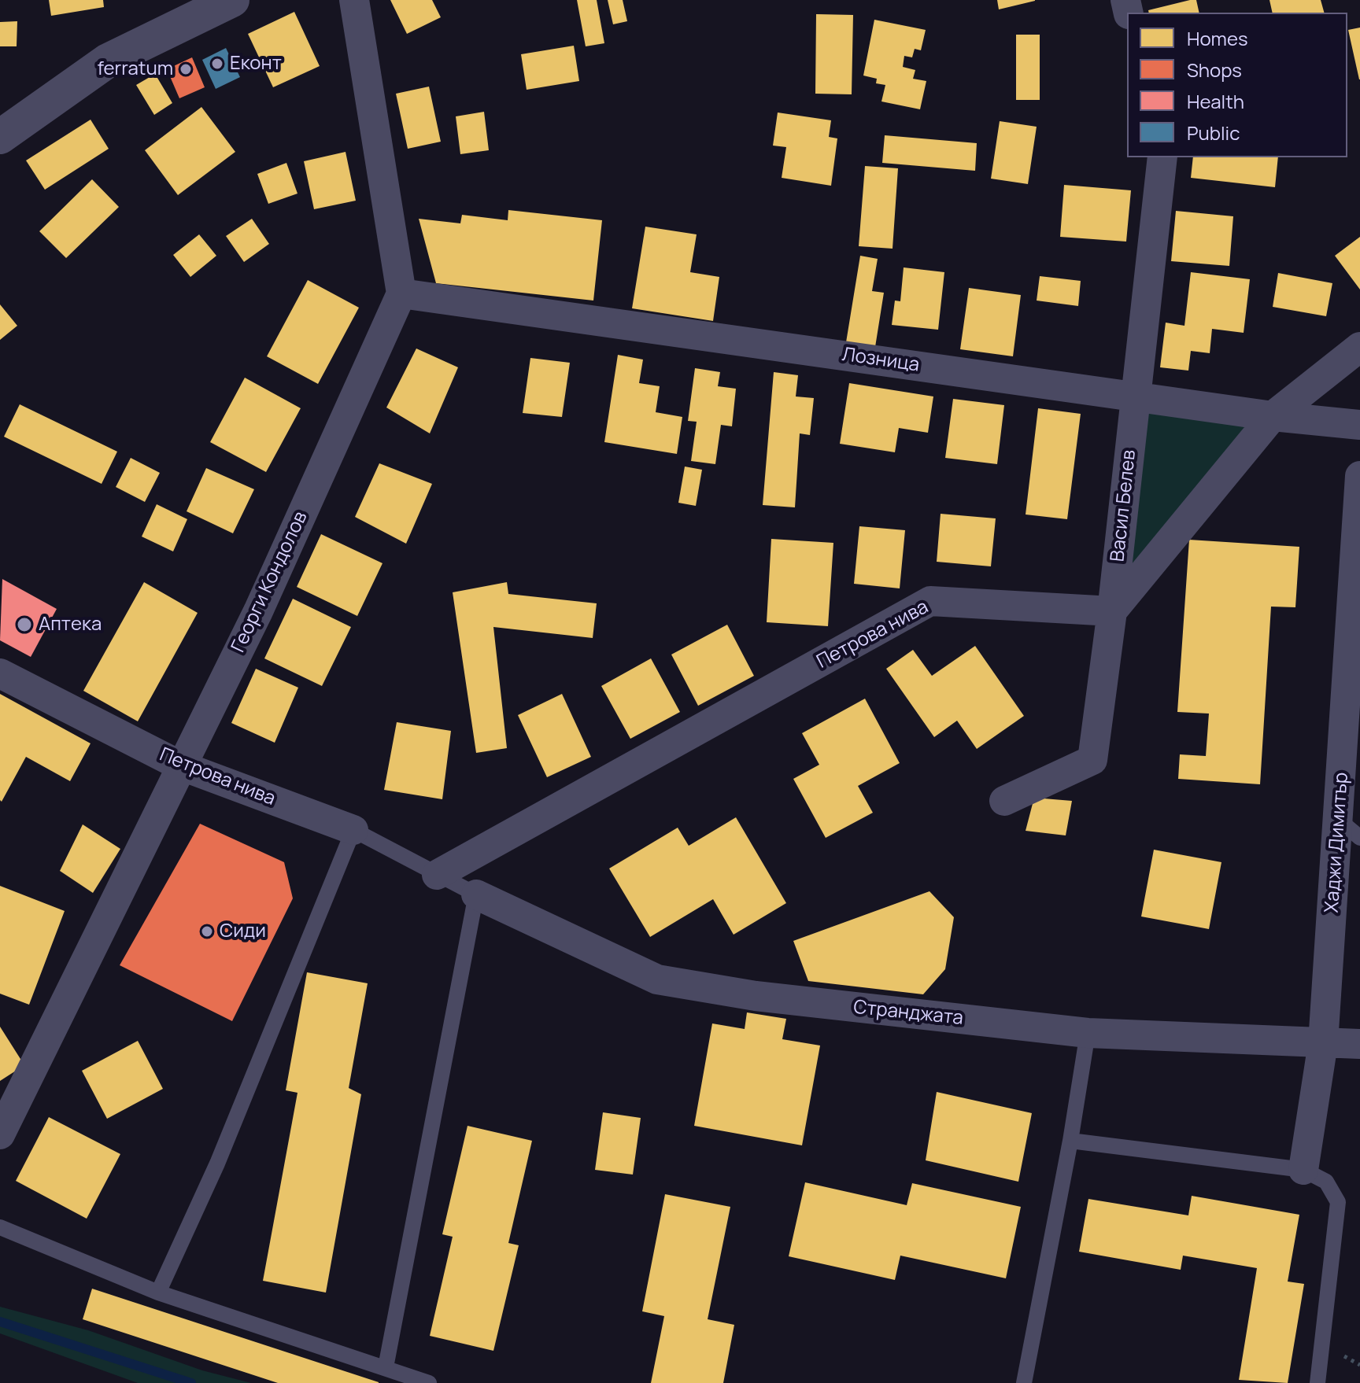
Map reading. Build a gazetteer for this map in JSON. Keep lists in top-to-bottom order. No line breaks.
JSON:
{"streets":{"street":["Лозница","Васил Белев","Георги Кондолов","Петрова нива","Хаджи Димитър","Странджата"]},"crossings":[["Лозница","Васил Белев"],["Лозница","Георги Кондолов"],["Васил Белев","Петрова нива"],["Георги Кондолов","Петрова нива"],["Петрова нива","Странджата"],["Хаджи Димитър","Странджата"]],"places":["Еконт","ferratum","Аптека","Сиди"],"legend":["Homes","Shops","Health","Public"]}
